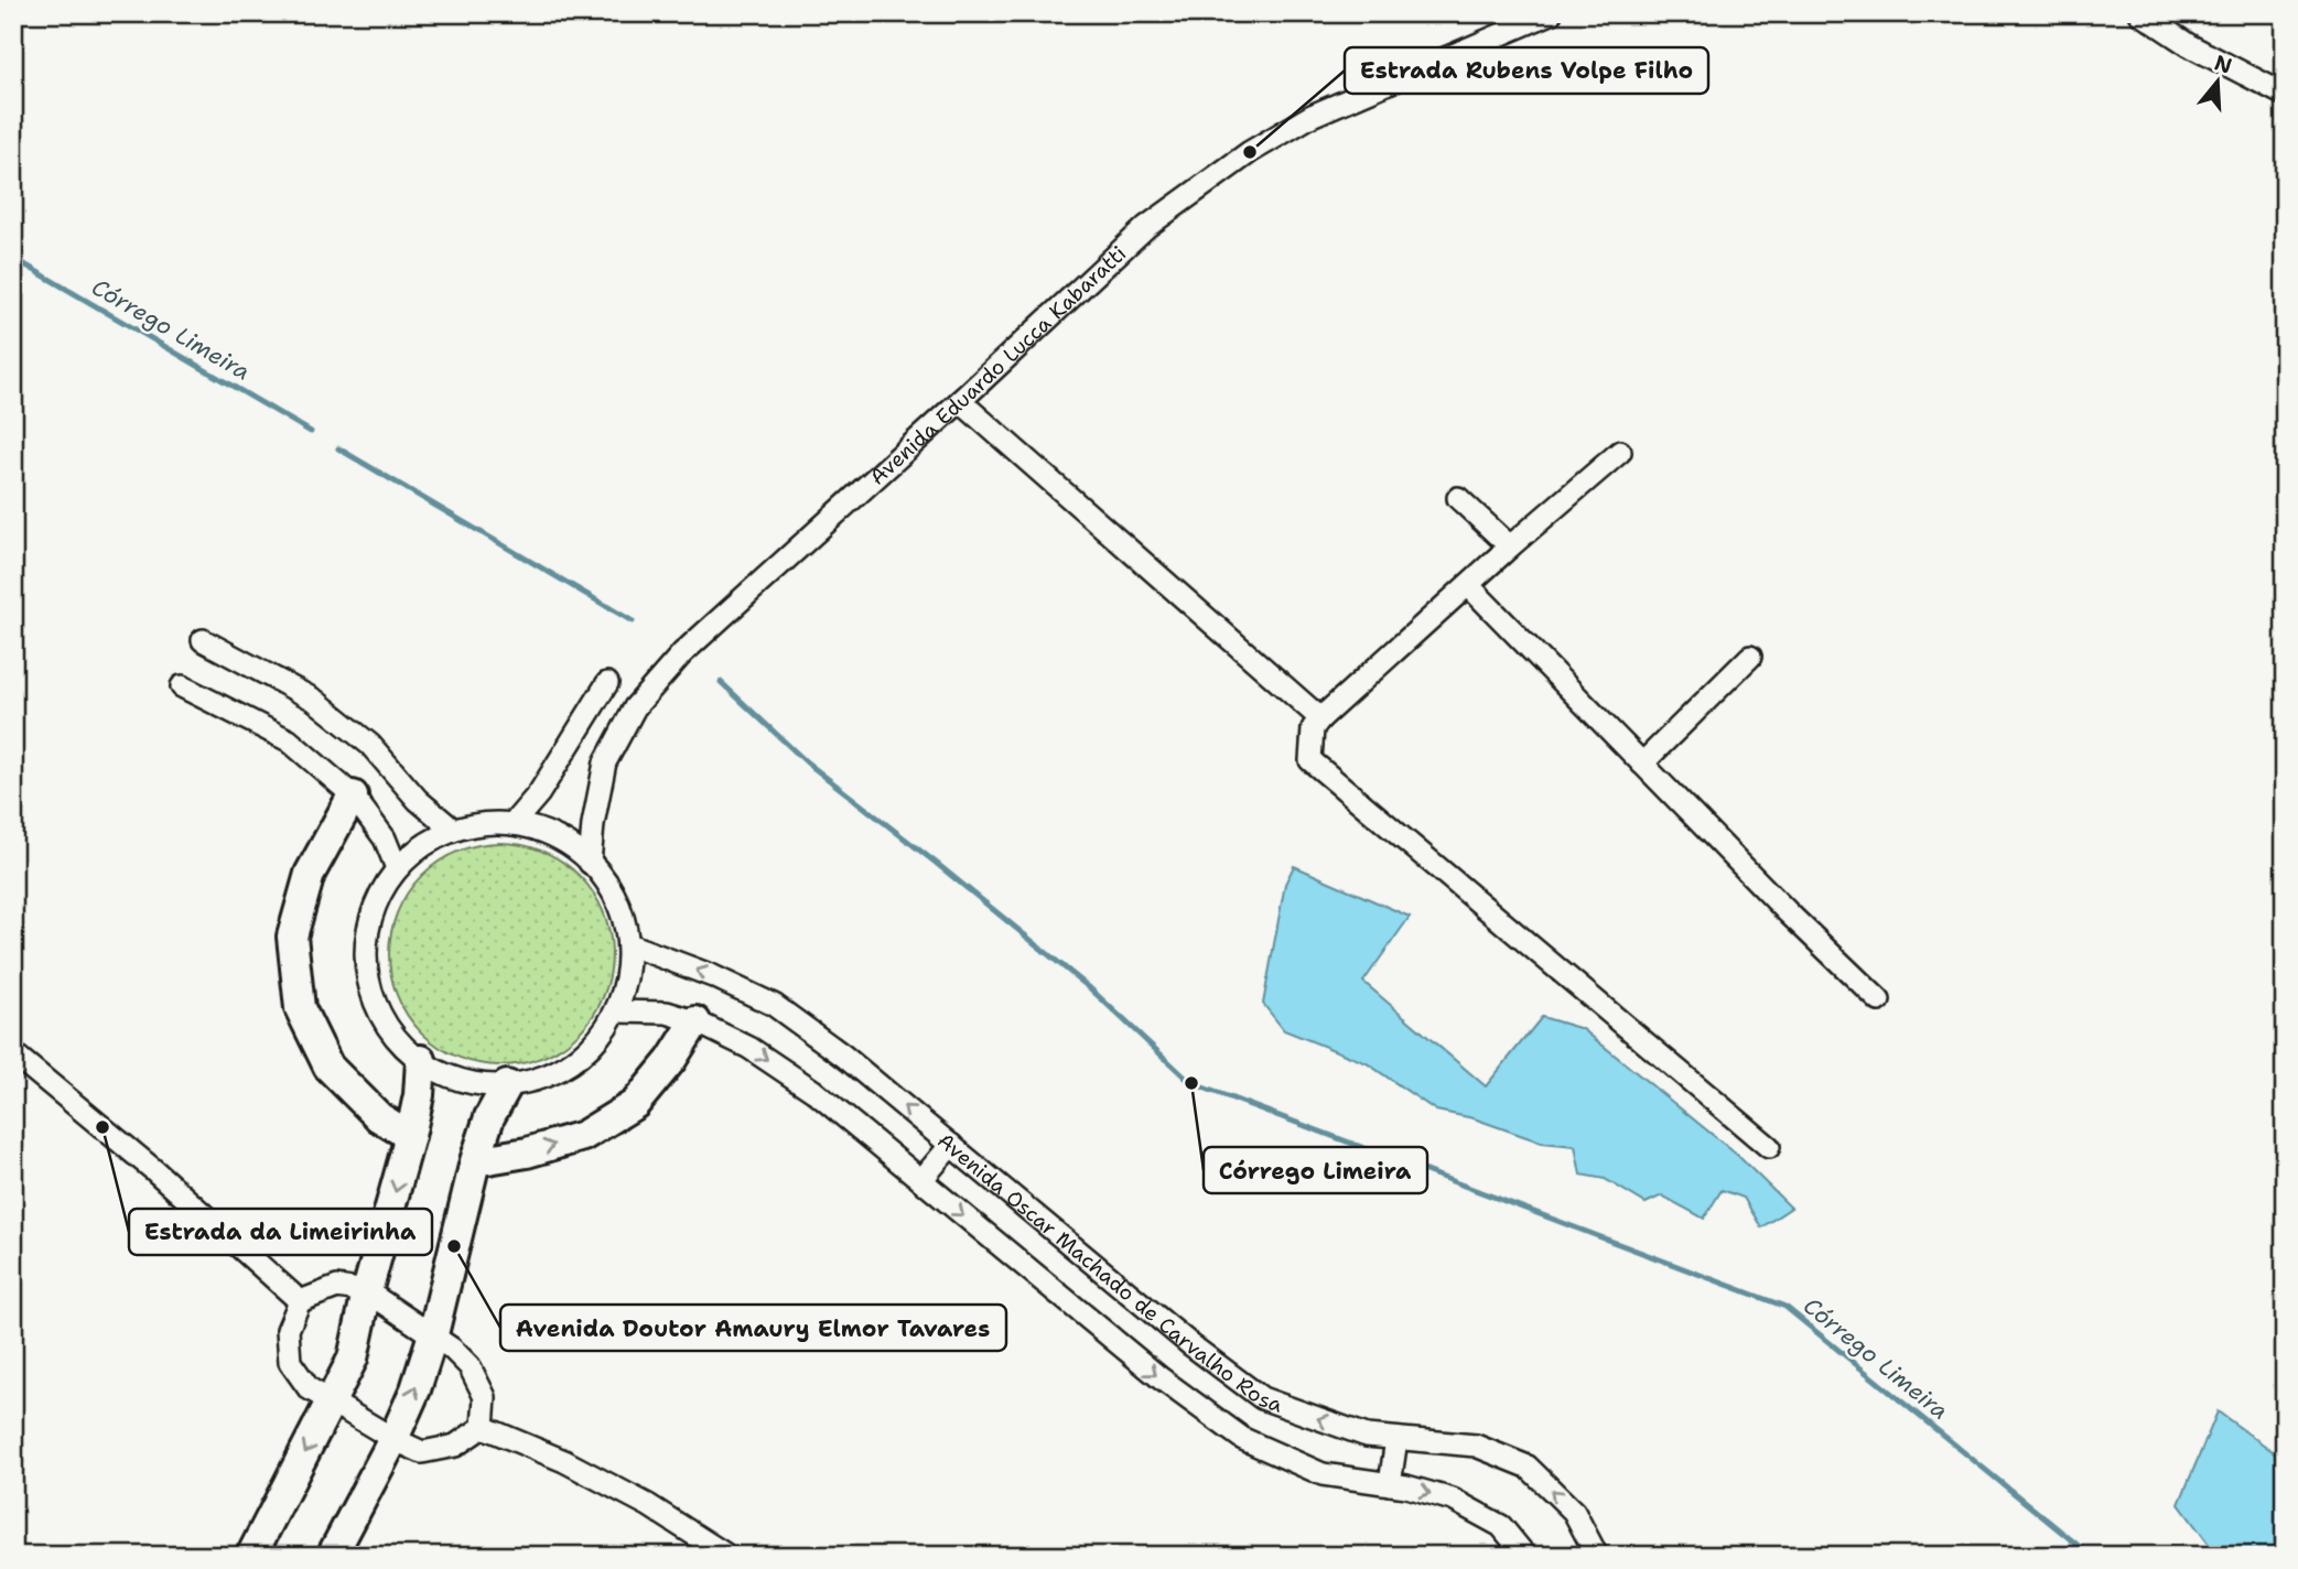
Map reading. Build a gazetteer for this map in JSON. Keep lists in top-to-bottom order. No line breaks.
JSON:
{"streets":{"street":["Avenida Eduardo Lucca Kabaratti","Avenida Oscar Machado de Carvalho Rosa"]},"crossings":[["Avenida Eduardo Lucca Kabaratti","Avenida Oscar Machado de Carvalho Rosa"]],"water":["Córrego Limeira"],"places":["Estrada Rubens Volpe Filho","Córrego Limeira","Estrada da Limeirinha","Avenida Doutor Amaury Elmor Tavares"],"north":"top"}
